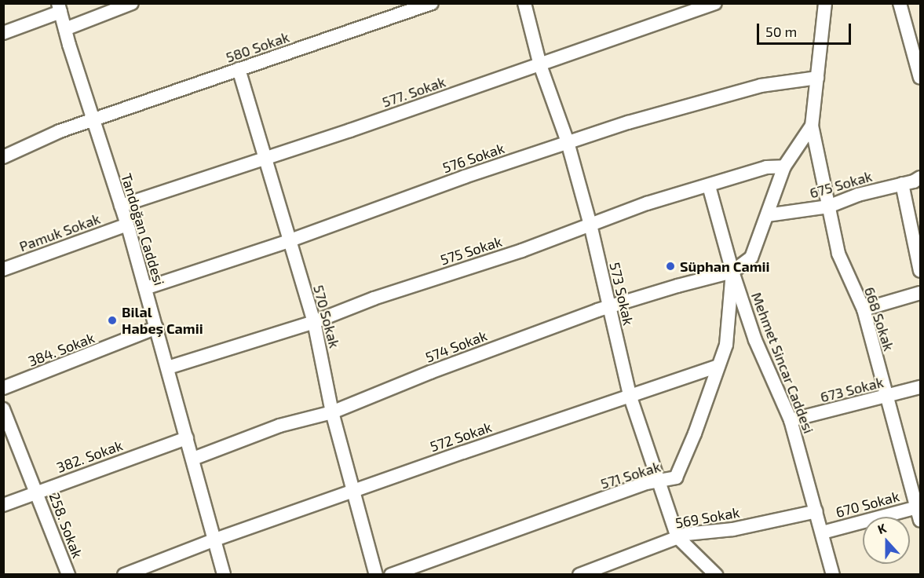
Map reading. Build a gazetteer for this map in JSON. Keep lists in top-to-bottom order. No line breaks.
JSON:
{"streets":{"street":["580 Sokak","577. Sokak","576 Sokak","675 Sokak","Tandoğan Caddesi","Pamuk Sokak","575 Sokak","573 Sokak","570 Sokak","668 Sokak","574 Sokak","384. Sokak","Mehmet Sincar Caddesi","673 Sokak","572 Sokak","382. Sokak","571 Sokak","670 Sokak","569 Sokak","258. Sokak"]},"crossings":[["580 Sokak","Tandoğan Caddesi"],["580 Sokak","570 Sokak"],["577. Sokak","Tandoğan Caddesi"],["577. Sokak","573 Sokak"],["577. Sokak","570 Sokak"],["576 Sokak","Tandoğan Caddesi"],["576 Sokak","573 Sokak"],["576 Sokak","570 Sokak"],["675 Sokak","668 Sokak"],["Tandoğan Caddesi","Pamuk Sokak"],["Tandoğan Caddesi","575 Sokak"],["Tandoğan Caddesi","574 Sokak"],["Tandoğan Caddesi","384. Sokak"],["Tandoğan Caddesi","572 Sokak"],["Tandoğan Caddesi","382. Sokak"],["575 Sokak","573 Sokak"],["575 Sokak","570 Sokak"],["575 Sokak","Mehmet Sincar Caddesi"],["573 Sokak","574 Sokak"],["573 Sokak","572 Sokak"],["573 Sokak","571 Sokak"],["573 Sokak","569 Sokak"],["570 Sokak","574 Sokak"],["570 Sokak","572 Sokak"],["668 Sokak","673 Sokak"],["668 Sokak","670 Sokak"],["574 Sokak","Mehmet Sincar Caddesi"],["574 Sokak","571 Sokak"],["Mehmet Sincar Caddesi","673 Sokak"],["Mehmet Sincar Caddesi","571 Sokak"],["Mehmet Sincar Caddesi","670 Sokak"],["Mehmet Sincar Caddesi","569 Sokak"],["572 Sokak","571 Sokak"],["382. Sokak","258. Sokak"]],"places":["Süphan Camii","Bilal Habeş Camii"],"scale_bar":"50 m","north":"top"}
